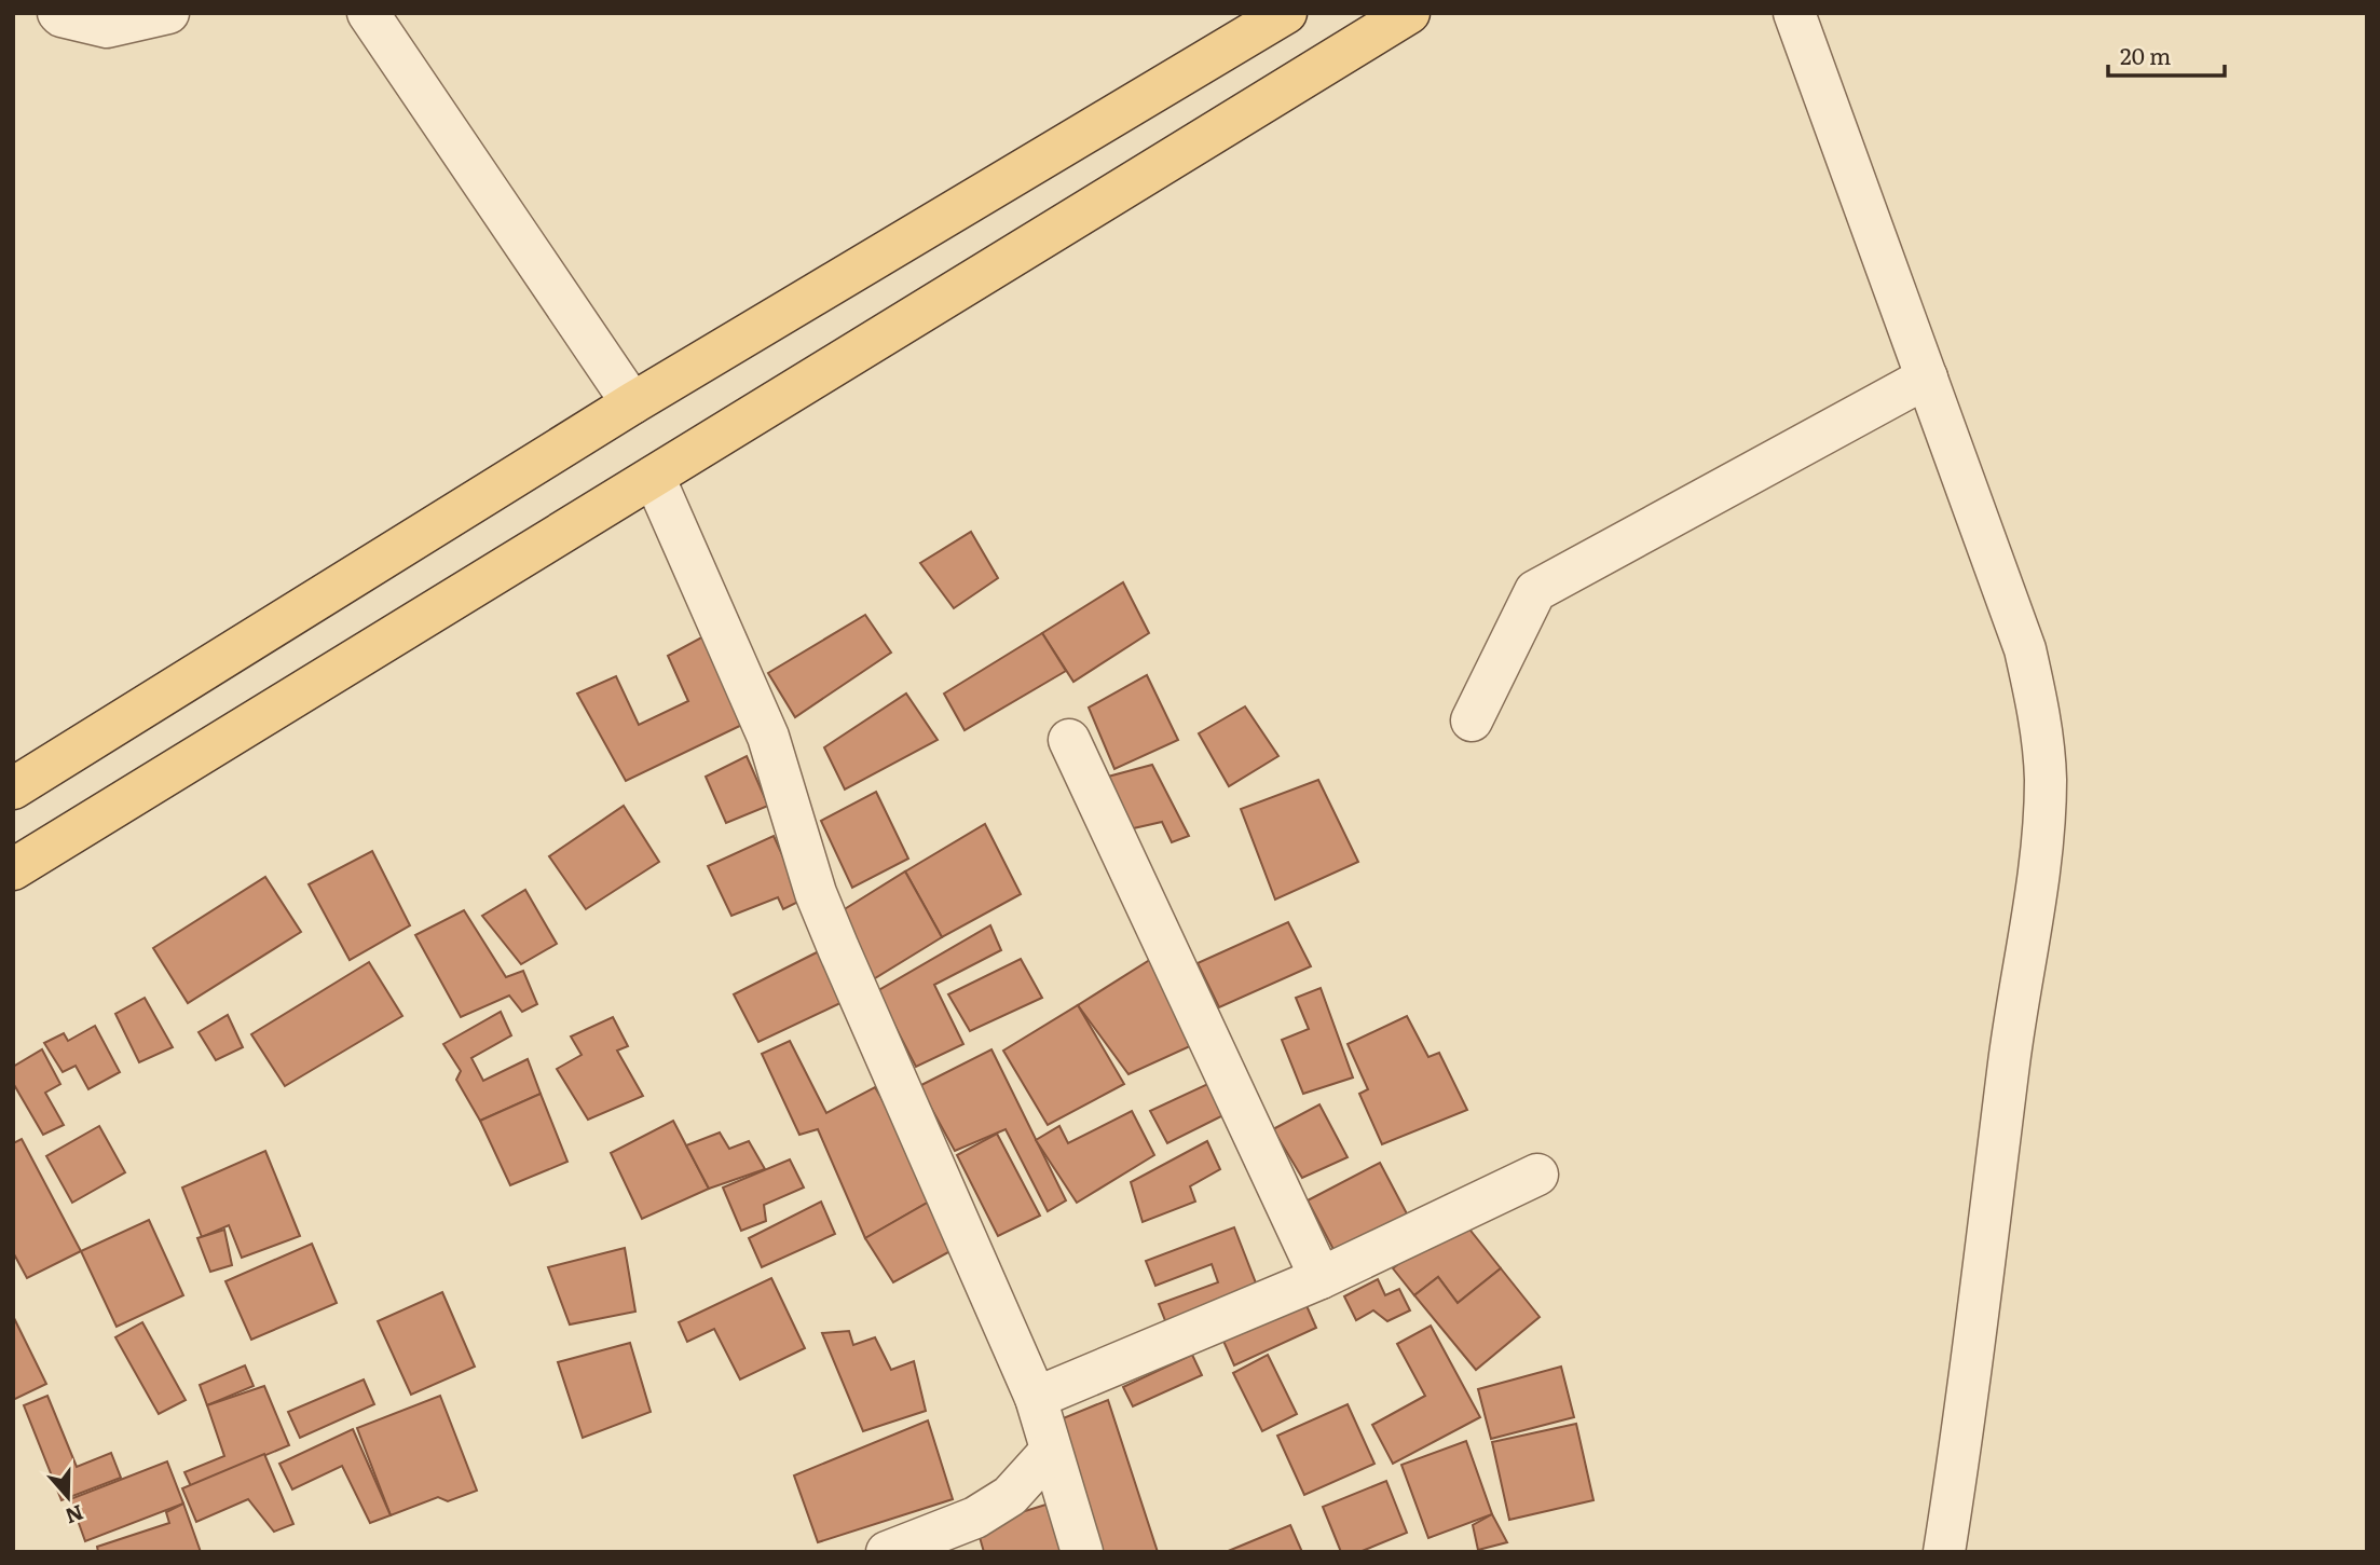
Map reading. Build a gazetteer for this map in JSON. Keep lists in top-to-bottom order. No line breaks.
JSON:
{"scale_bar":"20 m","north":"bottom"}
